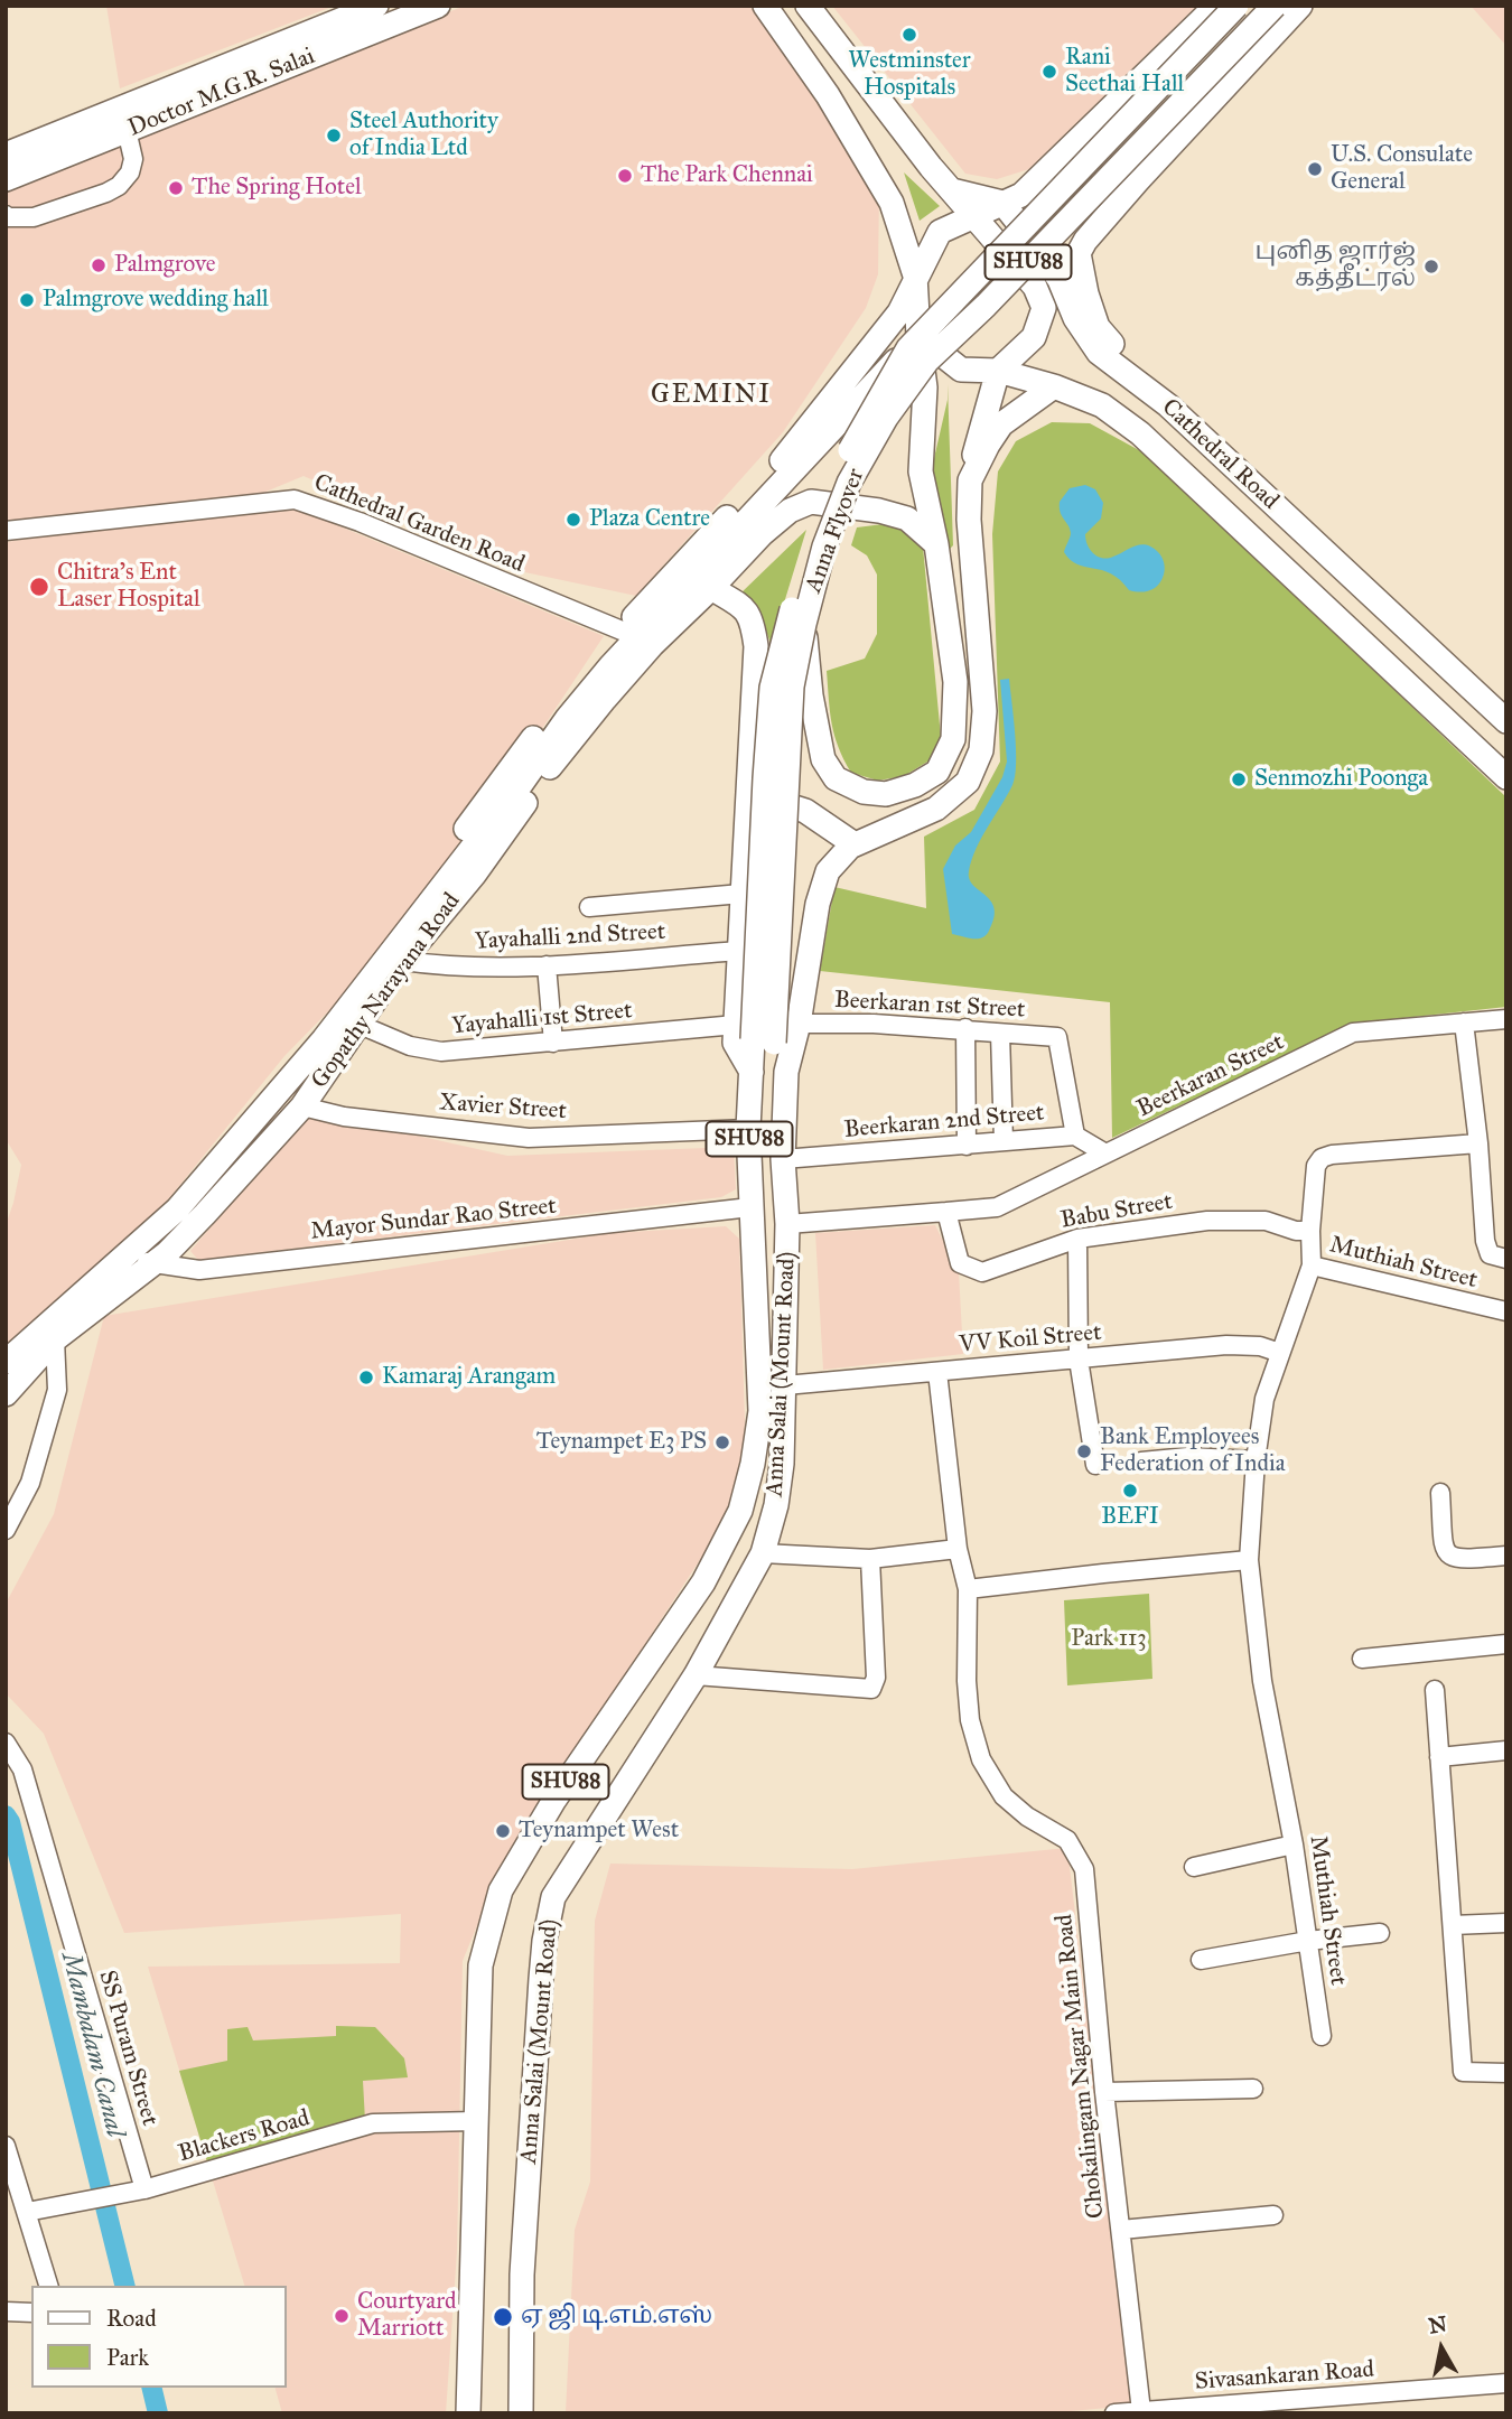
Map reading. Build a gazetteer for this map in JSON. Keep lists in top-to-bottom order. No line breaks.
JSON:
{"streets":{"main road":["Doctor M.G.R. Salai","SHU88","Cathedral Road","Anna Flyover","Gopathy Narayana Road","Anna Salai (Mount Road)"],"street":["Cathedral Garden Road","Yayahalli 2nd Street","Beerkaran 1st Street","Yayahalli 1st Street","Beerkaran Street","Xavier Street","Beerkaran 2nd Street","Babu Street","Mayor Sundar Rao Street","Muthiah Street","VV Koil Street","SS Puram Street","Chokalingam Nagar Main Road","Blackers Road","Sivasankaran Road"]},"crossings":[["SHU88","Anna Flyover"],["SHU88","Xavier Street"],["SHU88","Mayor Sundar Rao Street"],["SHU88","Anna Salai (Mount Road)"],["Cathedral Road","Anna Flyover"],["Anna Flyover","Gopathy Narayana Road"],["Anna Flyover","Yayahalli 1st Street"],["Anna Flyover","Xavier Street"],["Anna Flyover","Mayor Sundar Rao Street"],["Anna Flyover","Anna Salai (Mount Road)"],["Yayahalli 2nd Street","Gopathy Narayana Road"],["Gopathy Narayana Road","Yayahalli 1st Street"],["Gopathy Narayana Road","Xavier Street"],["Gopathy Narayana Road","Mayor Sundar Rao Street"],["Beerkaran 1st Street","Beerkaran 2nd Street"],["Beerkaran Street","Beerkaran 2nd Street"],["Beerkaran Street","Babu Street"],["Beerkaran 2nd Street","Anna Salai (Mount Road)"],["Mayor Sundar Rao Street","Anna Salai (Mount Road)"],["Muthiah Street","VV Koil Street"],["VV Koil Street","Anna Salai (Mount Road)"],["VV Koil Street","Chokalingam Nagar Main Road"],["Anna Salai (Mount Road)","Blackers Road"],["SS Puram Street","Blackers Road"],["Chokalingam Nagar Main Road","Sivasankaran Road"]],"districts":["GEMINI"],"water":["Mambalam Canal"],"parks":["Park 113"],"places":["Westminster Hospitals","Rani Seethai Hall","Steel Authority of India Ltd","U.S. Consulate General","The Park Chennai","The Spring Hotel","Palmgrove","புனித ஜார்ஜ் கத்தீட்ரல்","Palmgrove wedding hall","Plaza Centre","Chitra's Ent Laser Hospital","Senmozhi Poonga","Kamaraj Arangam","Teynampet E3 PS","Bank Employees Federation of India","BEFI","Teynampet West","Courtyard Marriott","ஏ ஜி டி.எம்.எஸ்"],"legend":["Road","Park"],"north":"top"}
